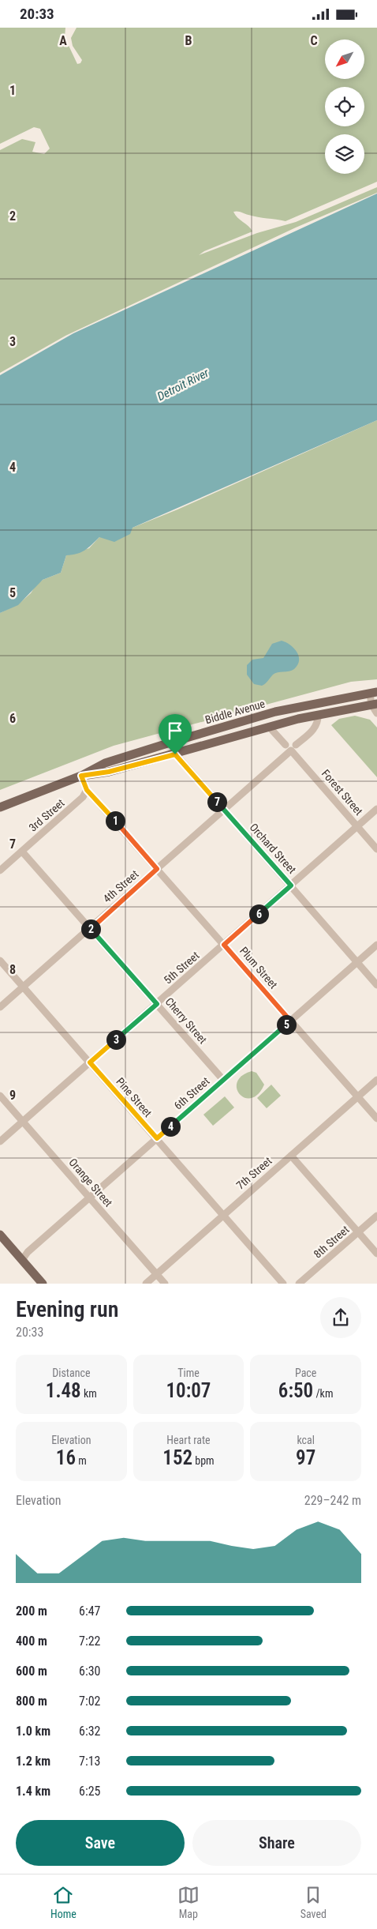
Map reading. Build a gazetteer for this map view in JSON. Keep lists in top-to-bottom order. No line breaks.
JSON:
{"streets":{"main road":["Biddle Avenue"],"street":["Forest Street","3rd Street","Orchard Street","4th Street","5th Street","Plum Street","Cherry Street","6th Street","Pine Street","7th Street","Orange Street","8th Street"]},"crossings":[["Biddle Avenue","Orchard Street"],["Biddle Avenue","4th Street"],["Biddle Avenue","Plum Street"],["Forest Street","4th Street"],["Forest Street","5th Street"],["3rd Street","Plum Street"],["3rd Street","Cherry Street"],["Orchard Street","4th Street"],["Orchard Street","5th Street"],["Orchard Street","6th Street"],["4th Street","Plum Street"],["4th Street","Cherry Street"],["4th Street","Pine Street"],["5th Street","Plum Street"],["5th Street","Cherry Street"],["5th Street","Pine Street"],["5th Street","Orange Street"],["Plum Street","6th Street"],["Plum Street","7th Street"],["Cherry Street","6th Street"],["6th Street","Pine Street"],["6th Street","Orange Street"],["Pine Street","7th Street"],["7th Street","Orange Street"]],"water":["Detroit River"],"north":"bottom left","page":{"status":"20:33","pins":["7","1","6","2","5","3","4"],"heading":["Evening run","20:33"],"stats":[["Distance","1.48 km"],["Time","10:07"],["Pace","6:50 /km"],["Elevation","16 m"],["Heart rate","152 bpm"],["kcal","97"]],"chart":["Elevation","229–242 m"],"list":[{"name":"200 m","note":"6:47"},{"name":"400 m","note":"7:22"},{"name":"600 m","note":"6:30"},{"name":"800 m","note":"7:02"},{"name":"1.0 km","note":"6:32"},{"name":"1.2 km","note":"7:13"},{"name":"1.4 km","note":"6:25"}],"buttons":["Save","Share"],"tabs":["Home","Map","Saved"]},"grid":{"columns":["A","B","C"],"rows":["1","2","3","4","5","6","7","8","9"]}}
